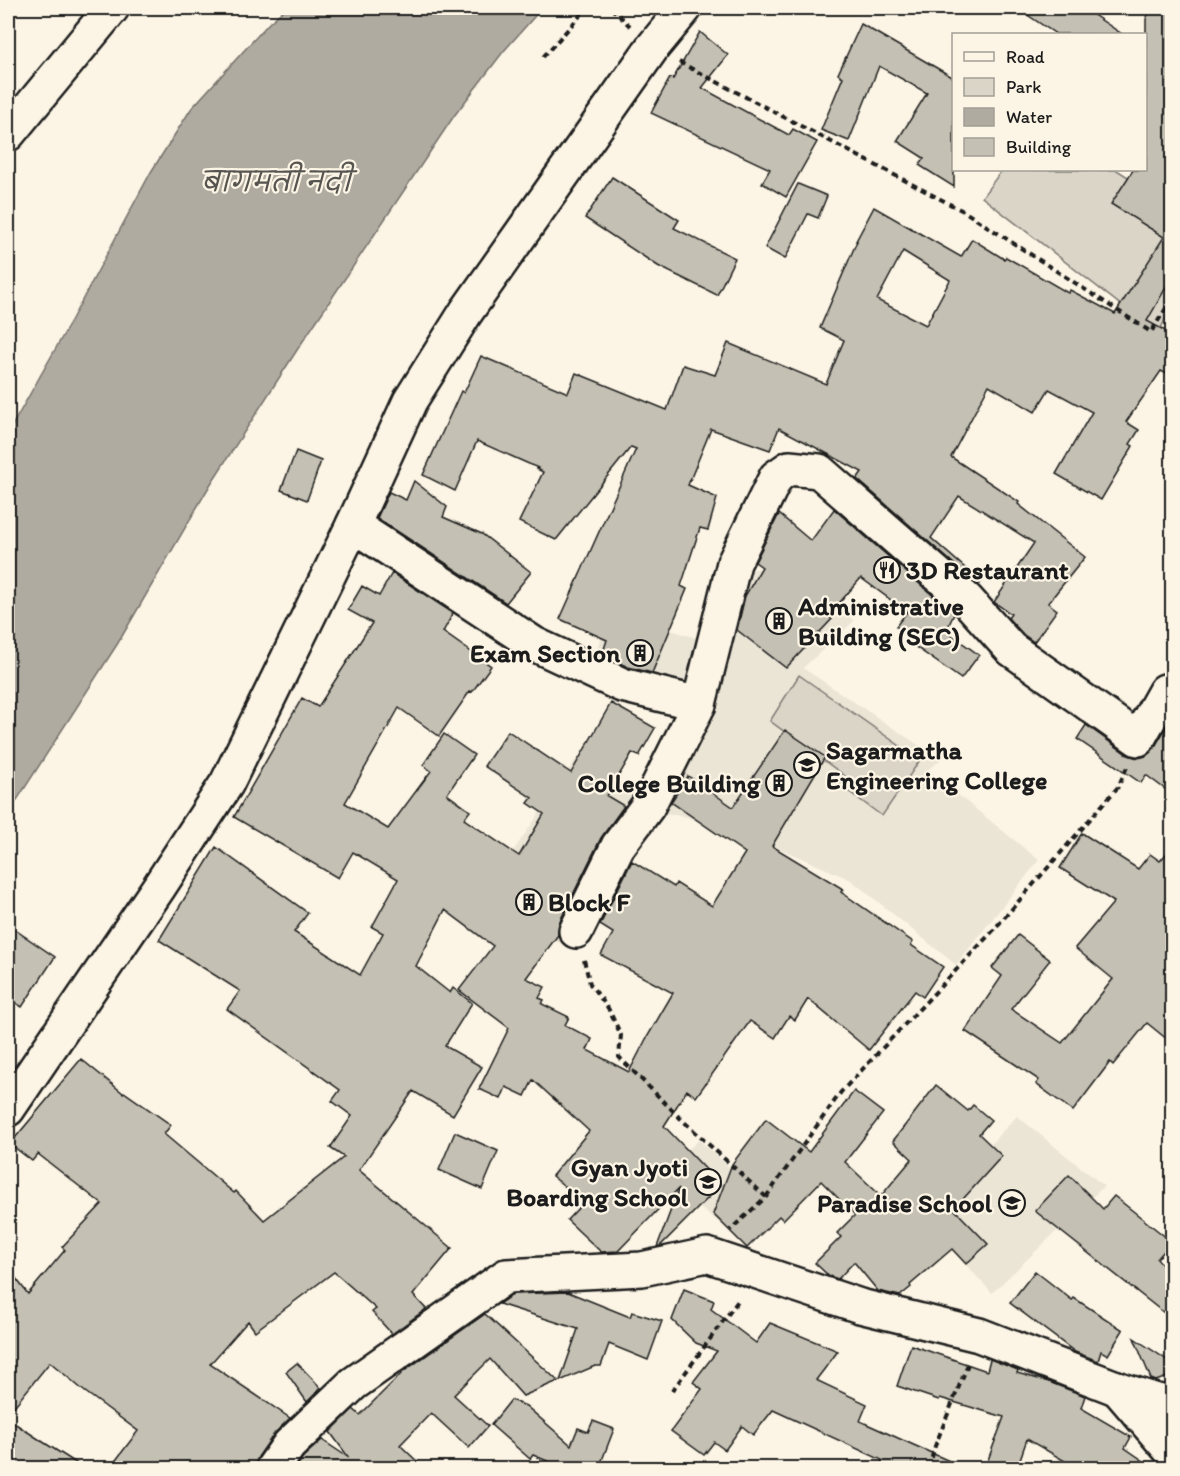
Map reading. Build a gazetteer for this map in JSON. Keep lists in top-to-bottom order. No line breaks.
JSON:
{"water":["बागमती नदी"],"places":{"restaurant":["3D Restaurant"],"building":["Administrative Building (SEC)","Exam Section","College Building","Block F"],"school or university":["Sagarmatha Engineering College","Gyan Jyoti Boarding School","Paradise School"]},"legend":["Road","Park","Water","Building"]}
